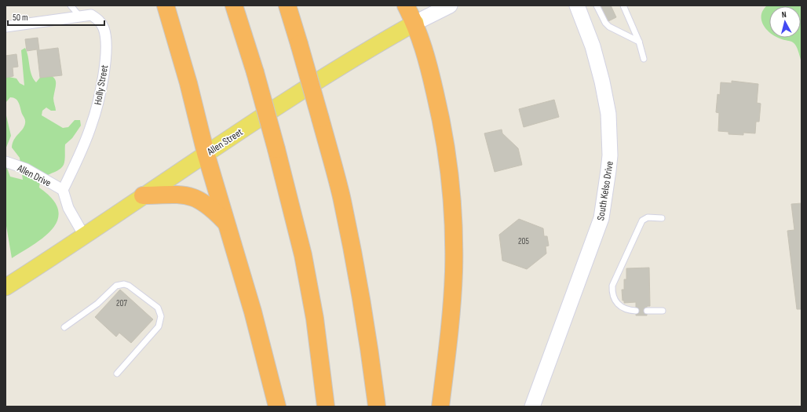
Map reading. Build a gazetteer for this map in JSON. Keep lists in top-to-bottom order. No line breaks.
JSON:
{"streets":{"main road":["Allen Street","South Kelso Drive"],"street":["Holly Street","Allen Drive"]},"crossings":[["Holly Street","Allen Drive"]],"house_numbers":["205","207"],"scale_bar":"50 m","north":"top"}
